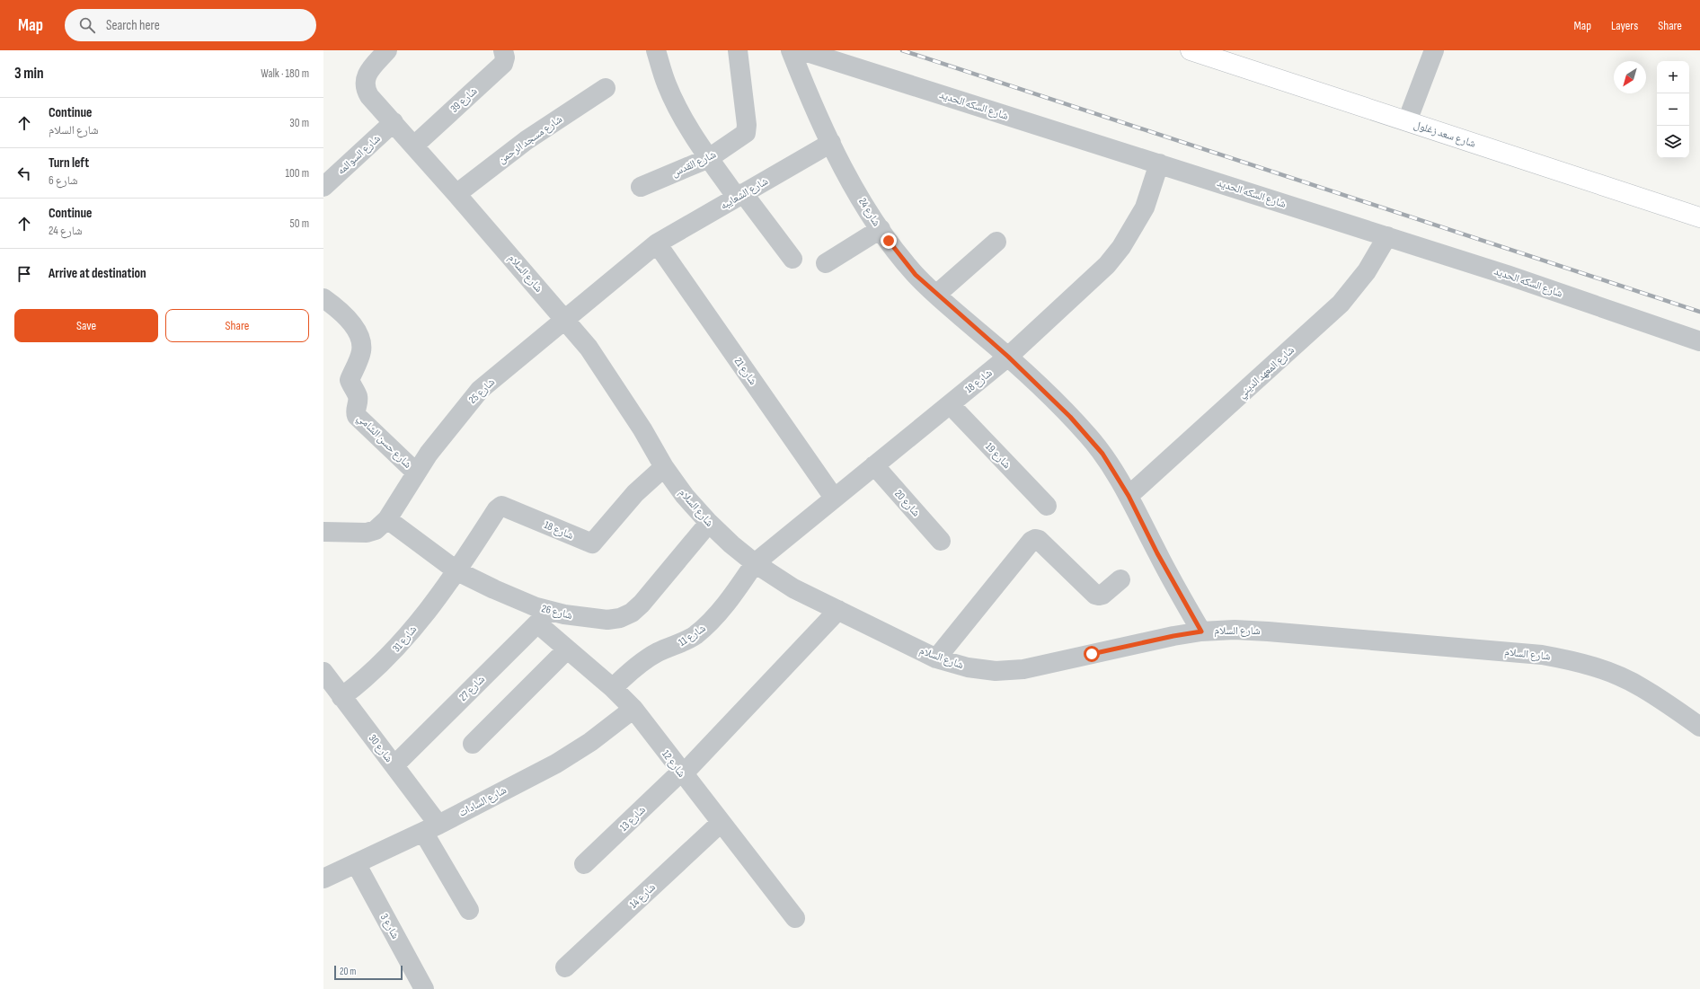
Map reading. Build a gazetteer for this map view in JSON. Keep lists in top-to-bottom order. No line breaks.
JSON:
{"streets":{"street":["شارع 39","شارع السكه الحديد","شارع سعد زغلول","شارع مسجد الرحمن","شارع السوالمه","شارع القدس","شارع الشعايبه","شارع 24","شارع السلام","شارع 21","شارع المعهد الديني","شارع 18","شارع 25","شارع حسن الشامي","شارع 19","شارع 20","شارع 26","شارع 11","شارع 31","شارع 27","شارع 30","شارع 12","شارع السادات","شارع 13","شارع 14","شارع 3"]},"crossings":[["شارع 39","شارع السلام"],["شارع السكه الحديد","شارع المعهد الديني"],["شارع السكه الحديد","شارع 18"],["شارع مسجد الرحمن","شارع السلام"],["شارع السوالمه","شارع السلام"],["شارع الشعايبه","شارع 24"],["شارع الشعايبه","شارع 21"],["شارع الشعايبه","شارع 25"],["شارع 24","شارع السلام"],["شارع 24","شارع المعهد الديني"],["شارع 24","شارع 18"],["شارع السلام","شارع 18"],["شارع السلام","شارع 25"],["شارع السلام","شارع 26"],["شارع السلام","شارع 11"],["شارع السلام","شارع 13"],["شارع 21","شارع 18"],["شارع 21","شارع 25"],["شارع 18","شارع 19"],["شارع 18","شارع 20"],["شارع 18","شارع 26"],["شارع 18","شارع 11"],["شارع 18","شارع 31"],["شارع 25","شارع حسن الشامي"],["شارع 25","شارع 26"],["شارع 26","شارع 31"],["شارع 26","شارع 27"],["شارع 26","شارع 12"],["شارع 11","شارع 12"],["شارع 31","شارع 30"],["شارع 27","شارع 30"],["شارع 27","شارع 12"],["شارع 30","شارع السادات"],["شارع 12","شارع السادات"],["شارع 12","شارع 13"],["شارع 12","شارع 14"],["شارع السادات","شارع 3"]],"scale_bar":"20 m","north":"bottom left","page":{"header":"Map","search":"Search here","nav":["Map","Layers","Share"],"heading":["3 min","Walk · 180 m"],"map_buttons":["+","−"],"list":[["Continue","شارع السلام","30 m"],["Turn left","شارع 6","100 m"],["Continue","شارع 24","50 m"],"Arrive at destination"],"buttons":["Save","Share"],"scale":"20 m"}}
